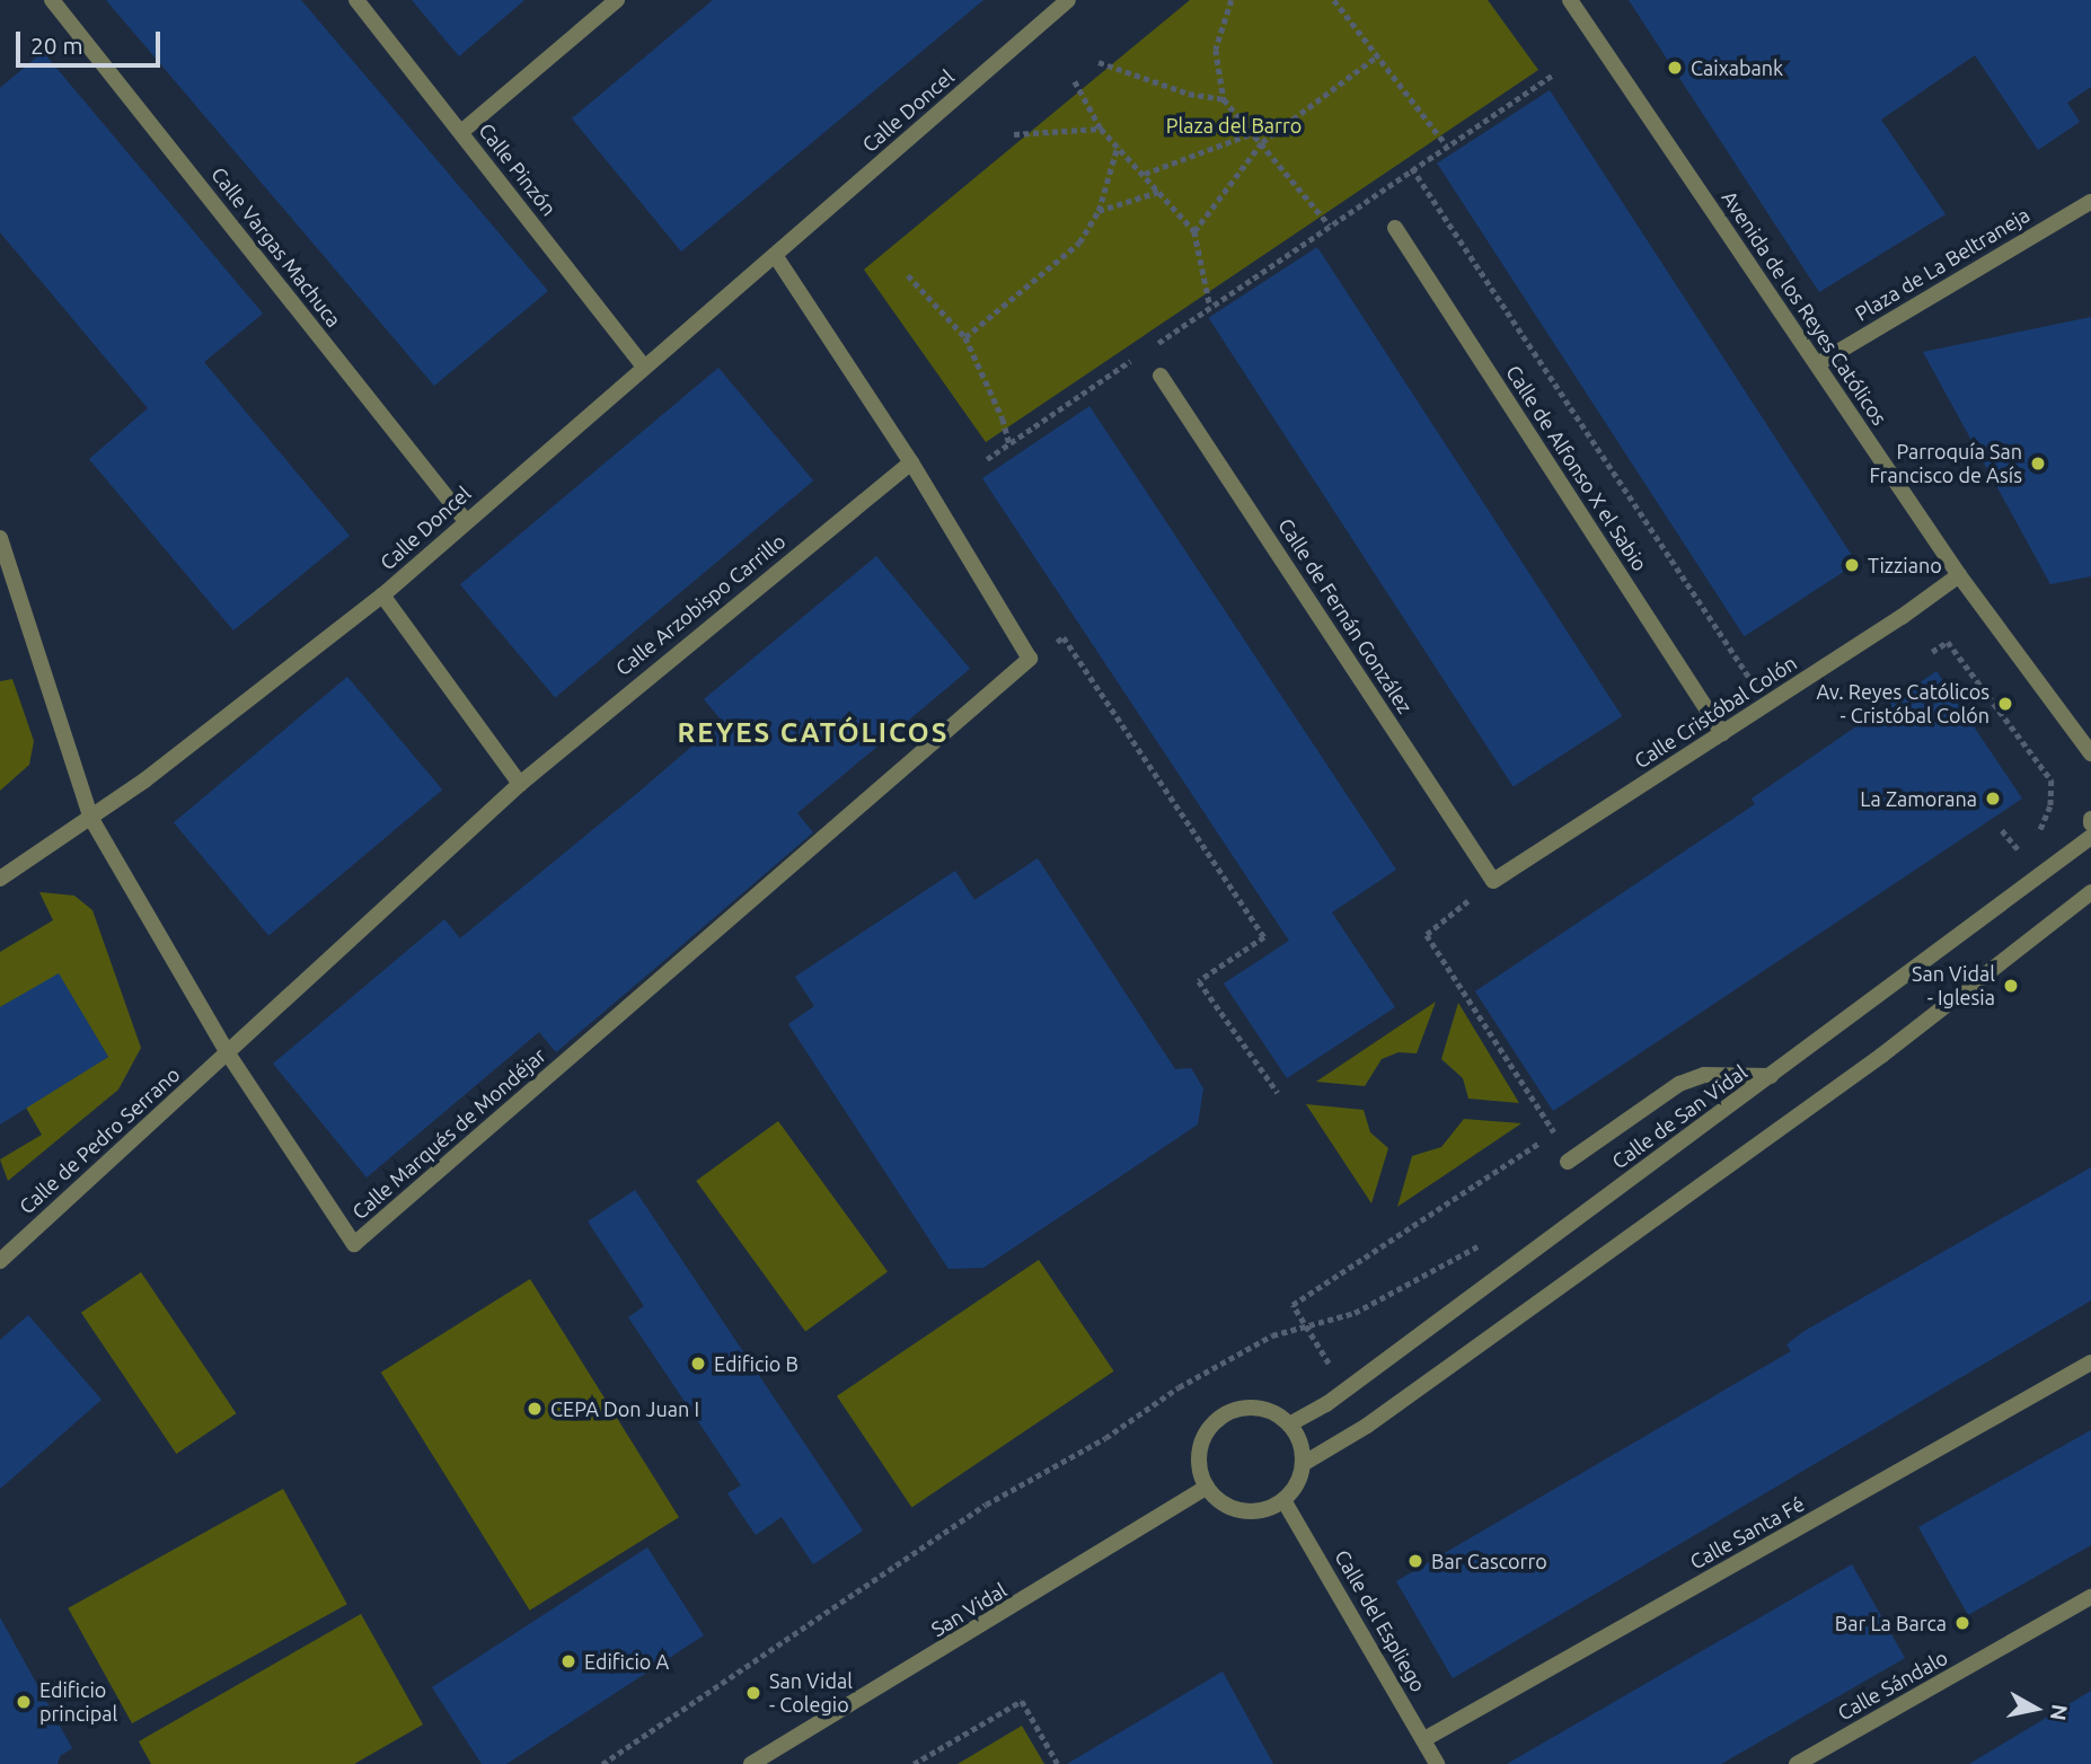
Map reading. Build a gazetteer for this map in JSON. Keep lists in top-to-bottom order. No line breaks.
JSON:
{"streets":{"street":["Calle Doncel","Calle Pinzón","Calle Vargas Machuca","Plaza de La Beltraneja","Avenida de los Reyes Católicos","Calle de Alfonso X el Sabio","Calle Arzobispo Carrillo","Calle de Fernán González","Calle Cristóbal Colón","Calle de San Vidal","Calle Marqués de Mondéjar","Calle de Pedro Serrano","Calle Santa Fé","San Vidal","Calle del Espliego","Calle Sándalo"]},"crossings":[["Calle Doncel","Calle Pinzón"],["Calle Doncel","Calle Vargas Machuca"],["Calle Doncel","Calle Marqués de Mondéjar"],["Plaza de La Beltraneja","Avenida de los Reyes Católicos"],["Avenida de los Reyes Católicos","Calle Cristóbal Colón"],["Calle de Alfonso X el Sabio","Calle Cristóbal Colón"],["Calle Arzobispo Carrillo","Calle Marqués de Mondéjar"],["Calle Arzobispo Carrillo","Calle de Pedro Serrano"],["Calle de Fernán González","Calle Cristóbal Colón"],["Calle de San Vidal","San Vidal"],["Calle de San Vidal","Calle del Espliego"],["Calle Marqués de Mondéjar","Calle de Pedro Serrano"],["Calle Santa Fé","Calle del Espliego"],["San Vidal","Calle del Espliego"]],"districts":["REYES CATÓLICOS"],"parks":["Plaza del Barro"],"places":["Caixabank","Parroquía San Francisco de Asís","Tizziano","Av. Reyes Católicos - Cristóbal Colón","La Zamorana","San Vidal - Iglesia","Edificio B","CEPA Don Juan I","Bar Cascorro","Bar La Barca","Edificio A","San Vidal - Colegio","Edificio principal"],"scale_bar":"20 m","north":"right"}
